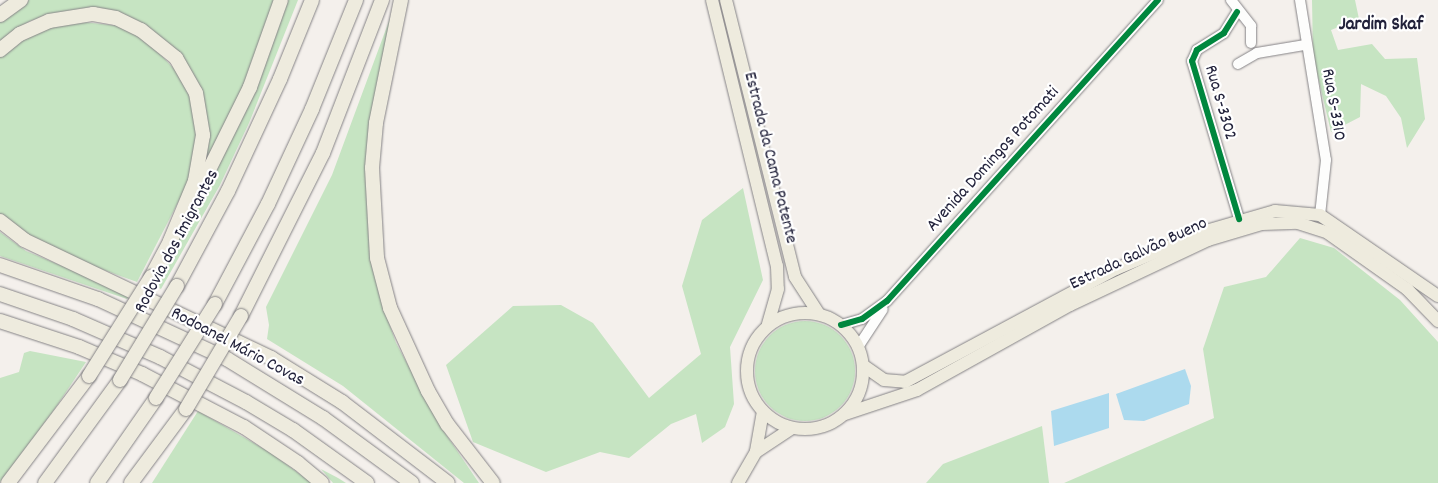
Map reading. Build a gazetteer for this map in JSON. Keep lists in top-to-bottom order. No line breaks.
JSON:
{"streets":{"highway":["Rodovia dos Imigrantes","Rodoanel Mário Covas"],"main road":["Estrada da Cama Patente","Estrada Galvão Bueno"],"street":["Rua S-3302","Rua S-3310","Avenida Domingos Potomati"]},"crossings":[["Rua S-3302","Estrada Galvão Bueno"],["Rua S-3310","Estrada Galvão Bueno"],["Estrada da Cama Patente","Avenida Domingos Potomati"],["Estrada da Cama Patente","Estrada Galvão Bueno"],["Avenida Domingos Potomati","Estrada Galvão Bueno"]],"districts":["Jardim Skaf"]}
